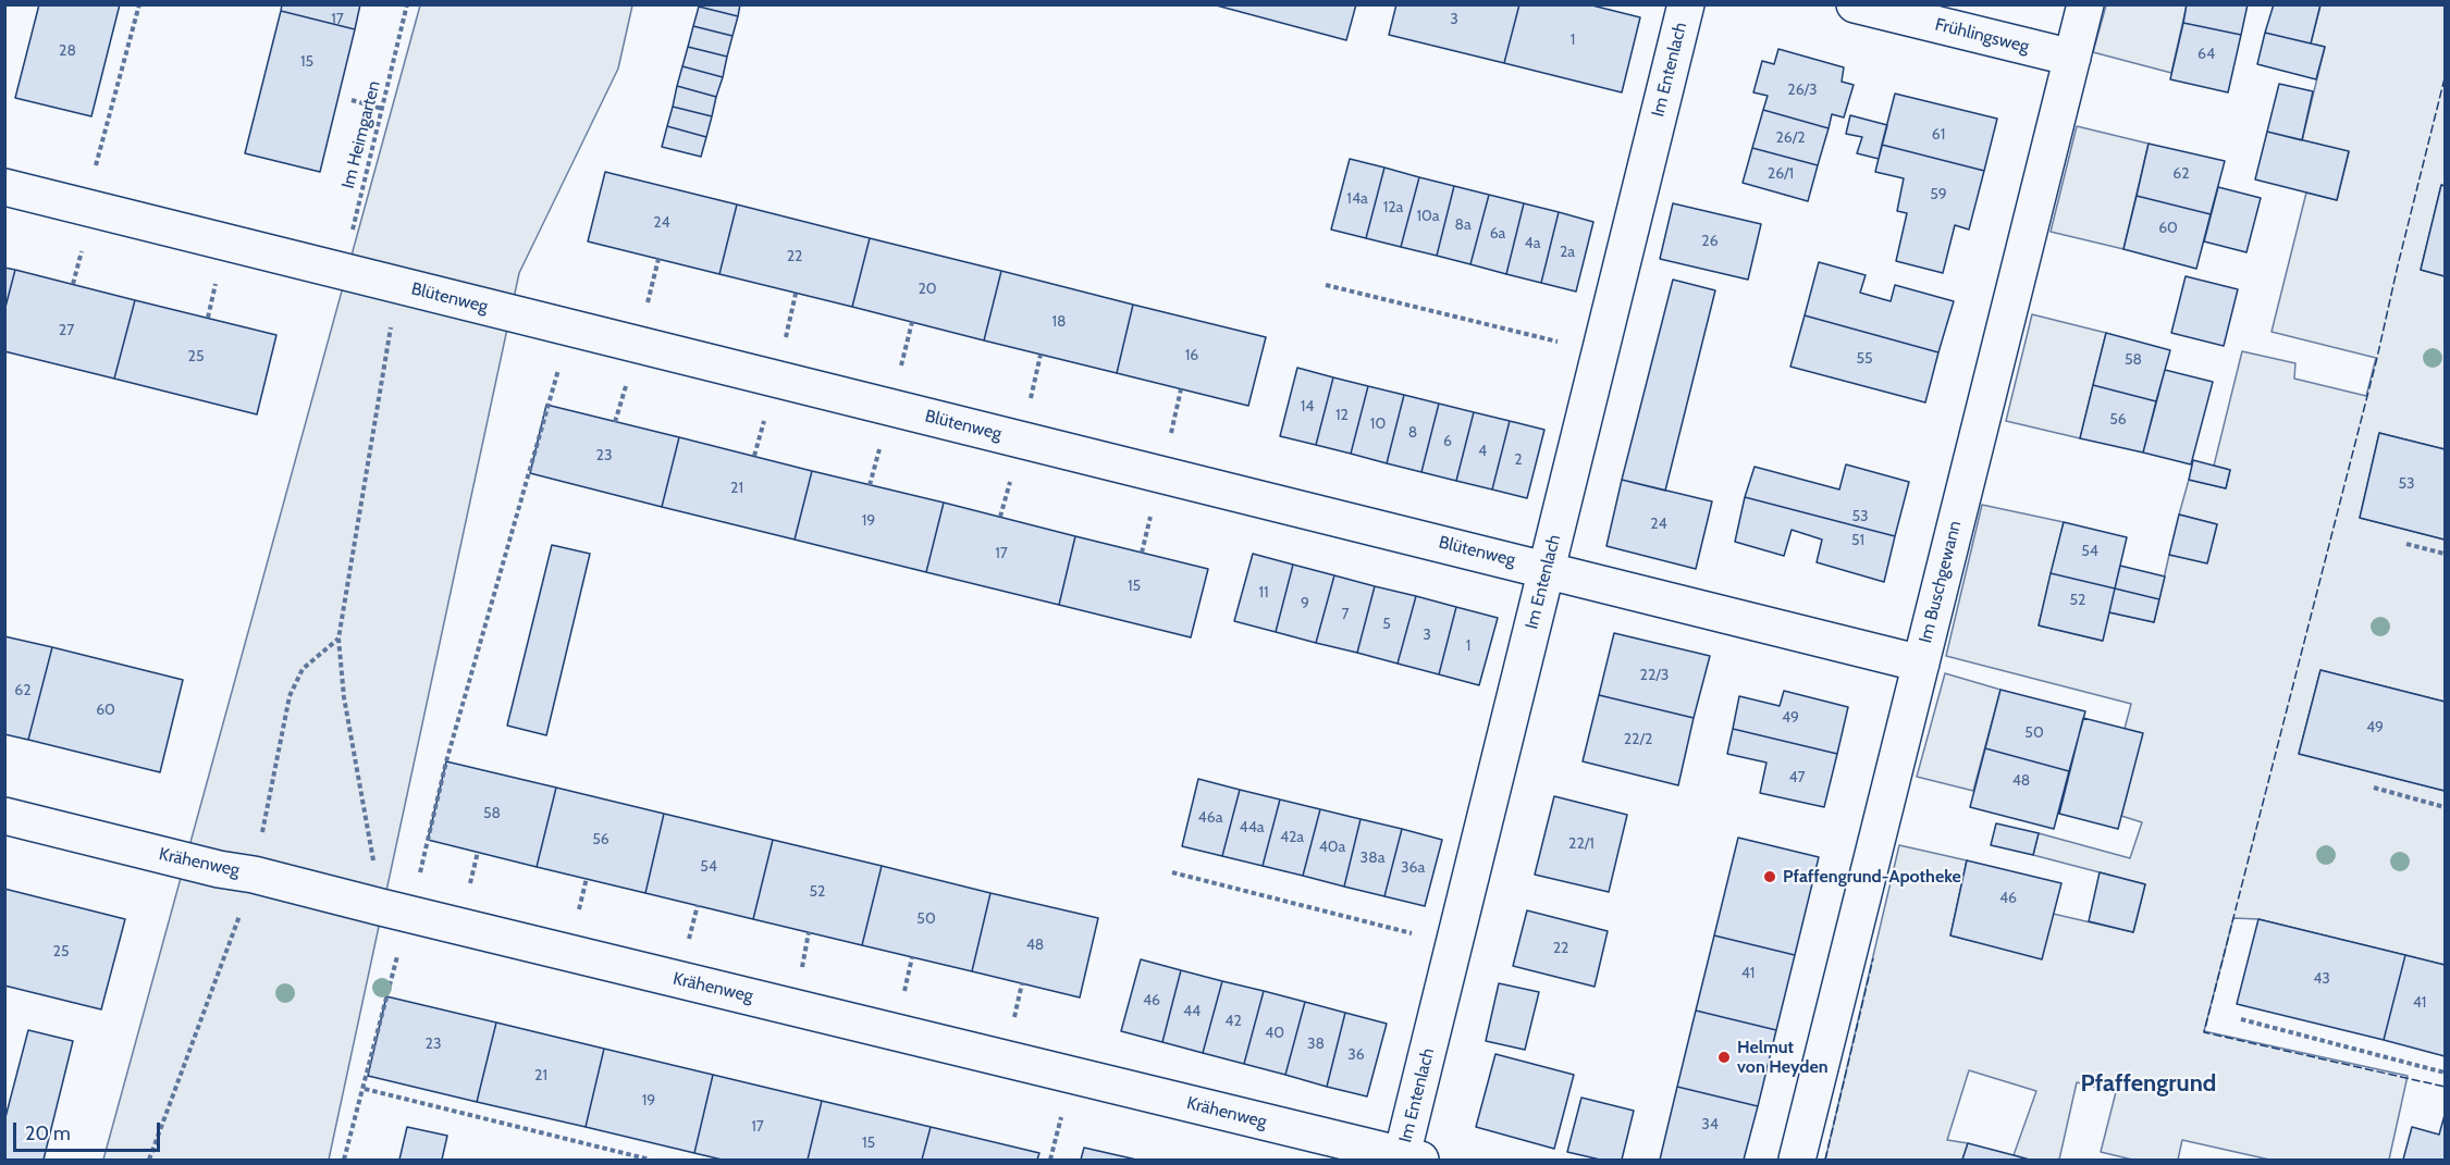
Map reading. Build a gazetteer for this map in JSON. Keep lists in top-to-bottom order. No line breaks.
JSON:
{"streets":{"street":["Frühlingsweg","Im Entenlach","Blütenweg","Im Buschgewann","Krähenweg"],"path":["Im Heimgarten"]},"crossings":[["Frühlingsweg","Im Buschgewann"],["Im Entenlach","Blütenweg"],["Im Entenlach","Krähenweg"],["Im Heimgarten","Blütenweg"],["Blütenweg","Im Buschgewann"]],"districts":["Pfaffengrund"],"places":["Pfaffengrund-Apotheke","Helmut von Heyden"],"house_numbers":["17","3","1","28","64","15","26/3","61","26/2","26/1","62","59","14a","12a","10a","24","8a","60","6a","26","4a","2a","22","20","18","27","16","25","55","58","14","12","56","10","8","6","4","23","2","53","21","53","19","24","51","54","17","15","11","52","9","7","5","3","1","22/3","62","60","49","49","50","22/2","47","48","58","46a","44a","42a","56","22/1","40a","38a","54","36a","52","46","50","48","22","25","41","43","46","41","44","42","40","23","38","36","21","19","34","17","15"],"scale_bar":"20 m"}
